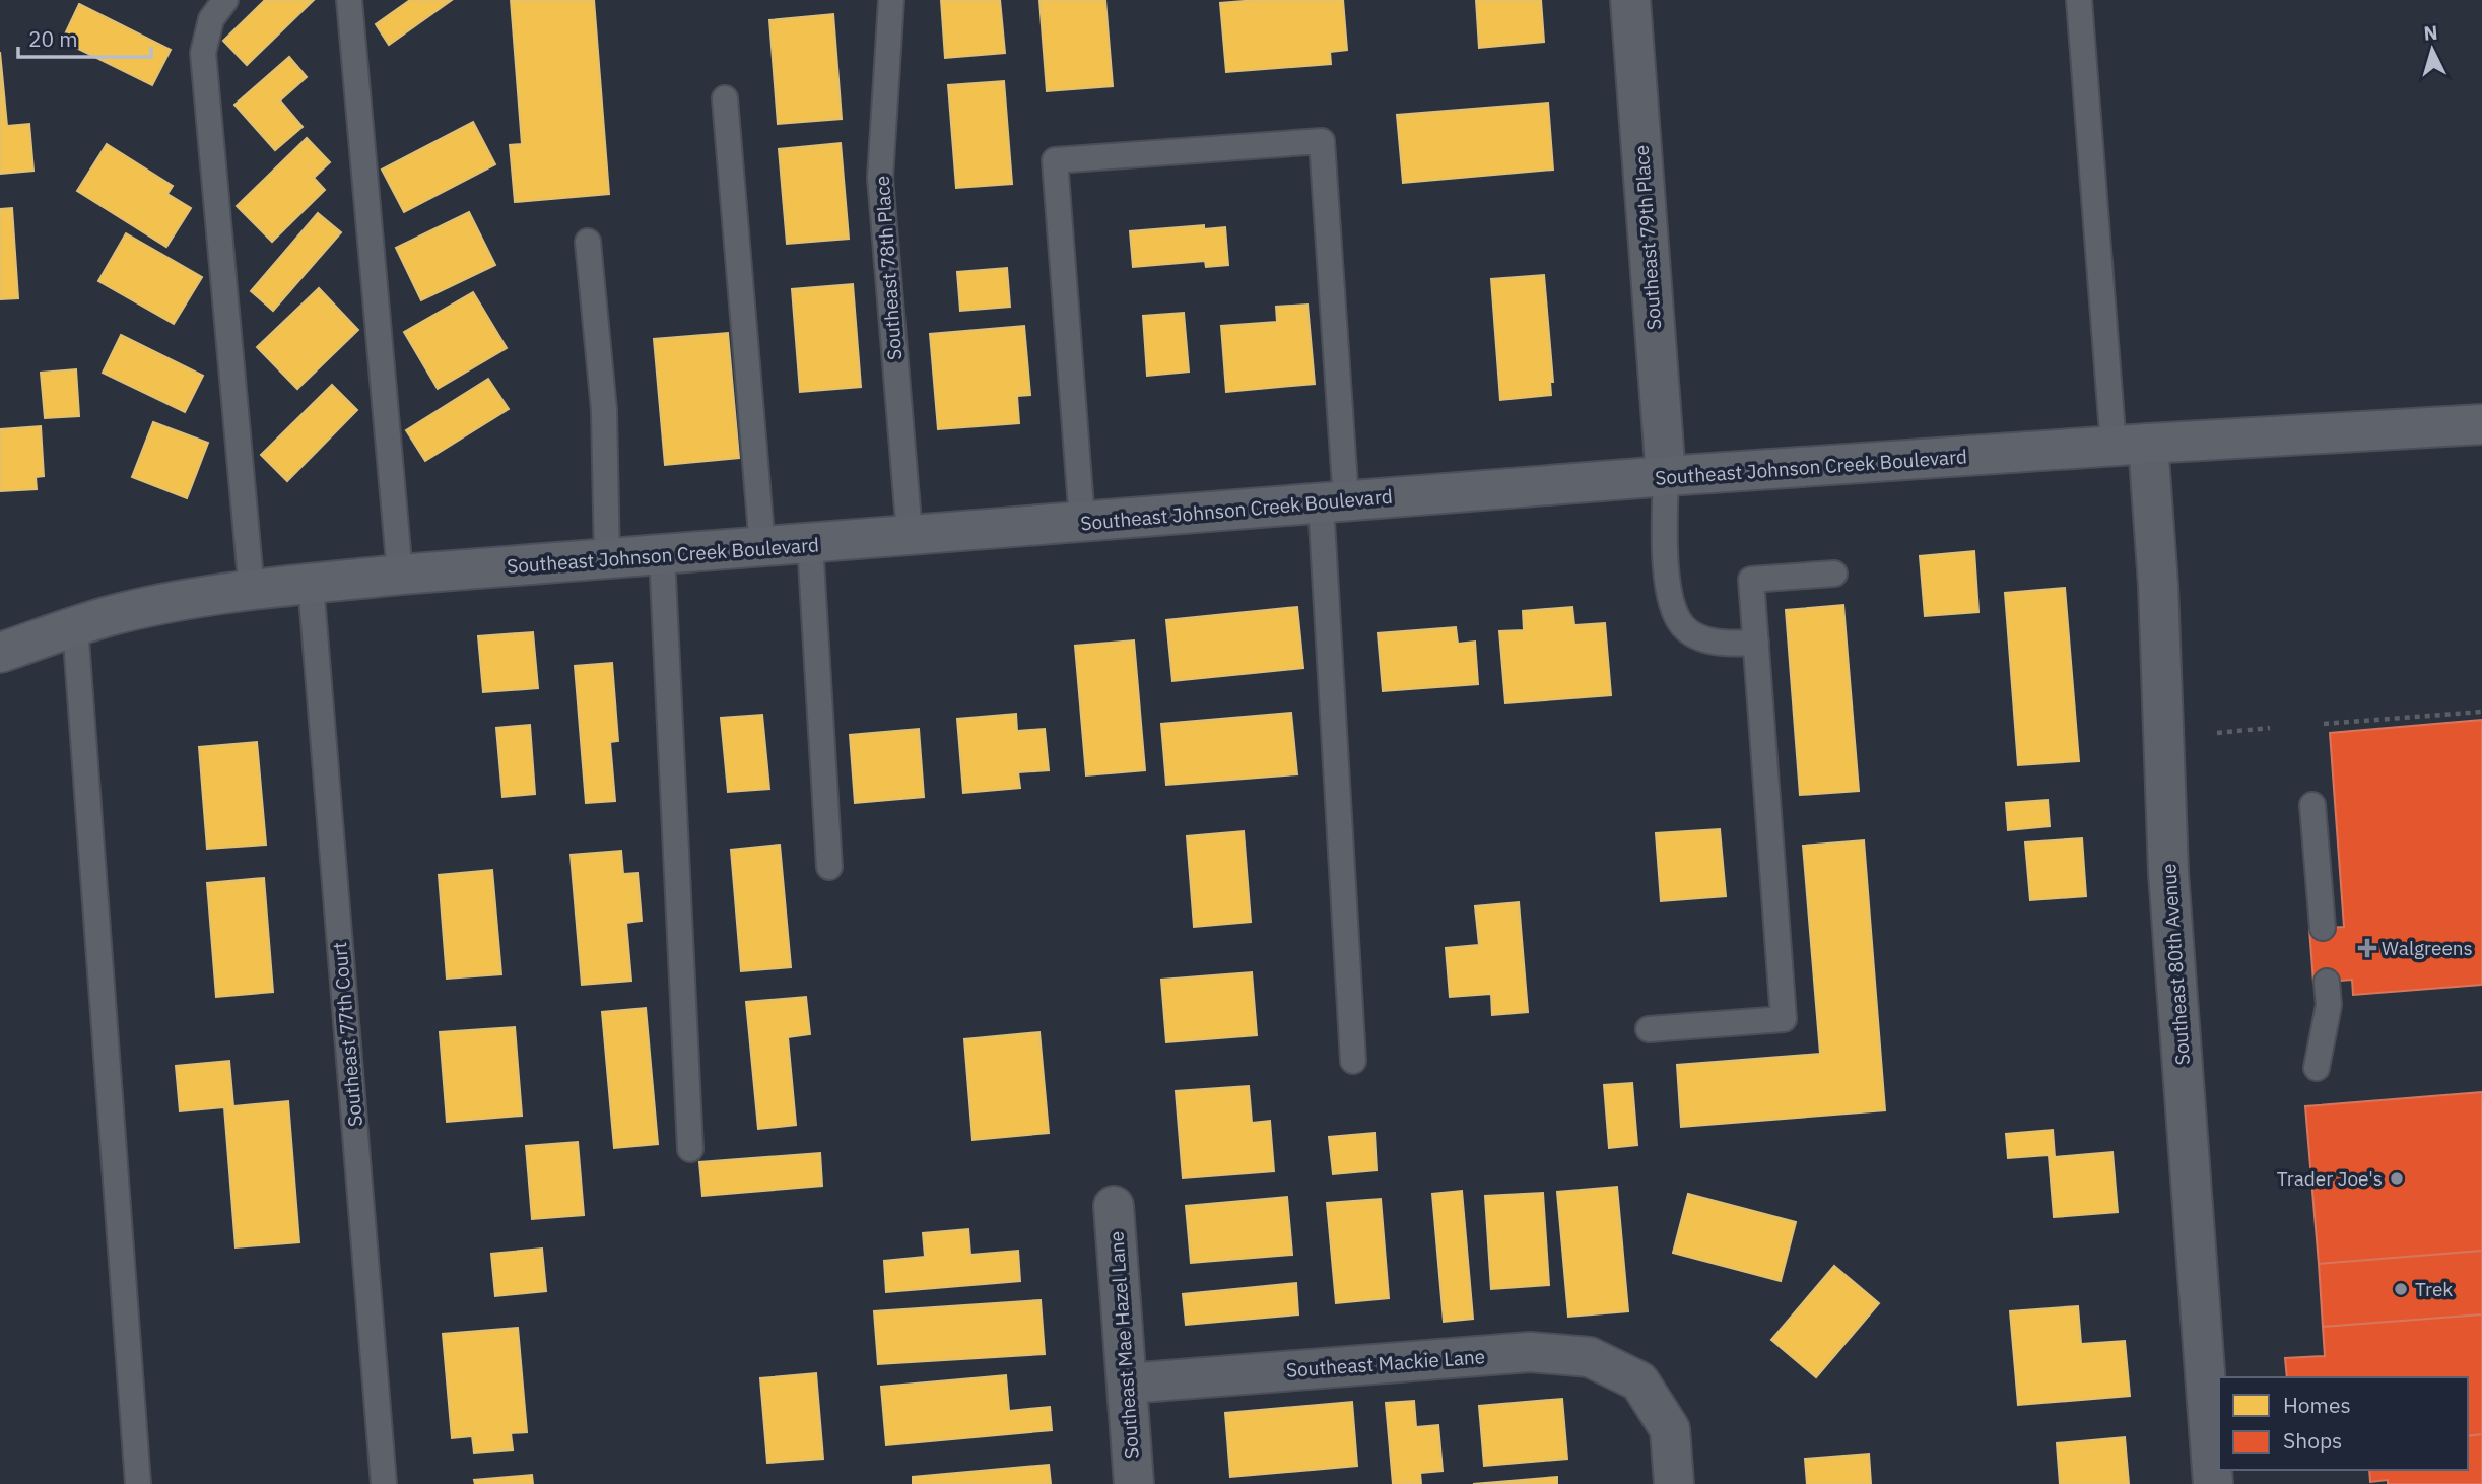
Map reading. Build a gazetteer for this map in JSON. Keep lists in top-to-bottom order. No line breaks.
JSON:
{"streets":{"main road":["Southeast Johnson Creek Boulevard"],"street":["Southeast 79th Place","Southeast 80th Avenue","Southeast Mae Hazel Lane","Southeast Mackie Lane"],"lane":["Southeast 78th Place","Southeast 77th Court"]},"crossings":[["Southeast 79th Place","Southeast Johnson Creek Boulevard"],["Southeast 78th Place","Southeast Johnson Creek Boulevard"],["Southeast Johnson Creek Boulevard","Southeast 80th Avenue"],["Southeast Johnson Creek Boulevard","Southeast 77th Court"],["Southeast Mae Hazel Lane","Southeast Mackie Lane"]],"places":{"health":["Walgreens"],"other":["Trader Joe's","Trek"]},"legend":["Homes","Shops"],"scale_bar":"20 m","north":"top"}
